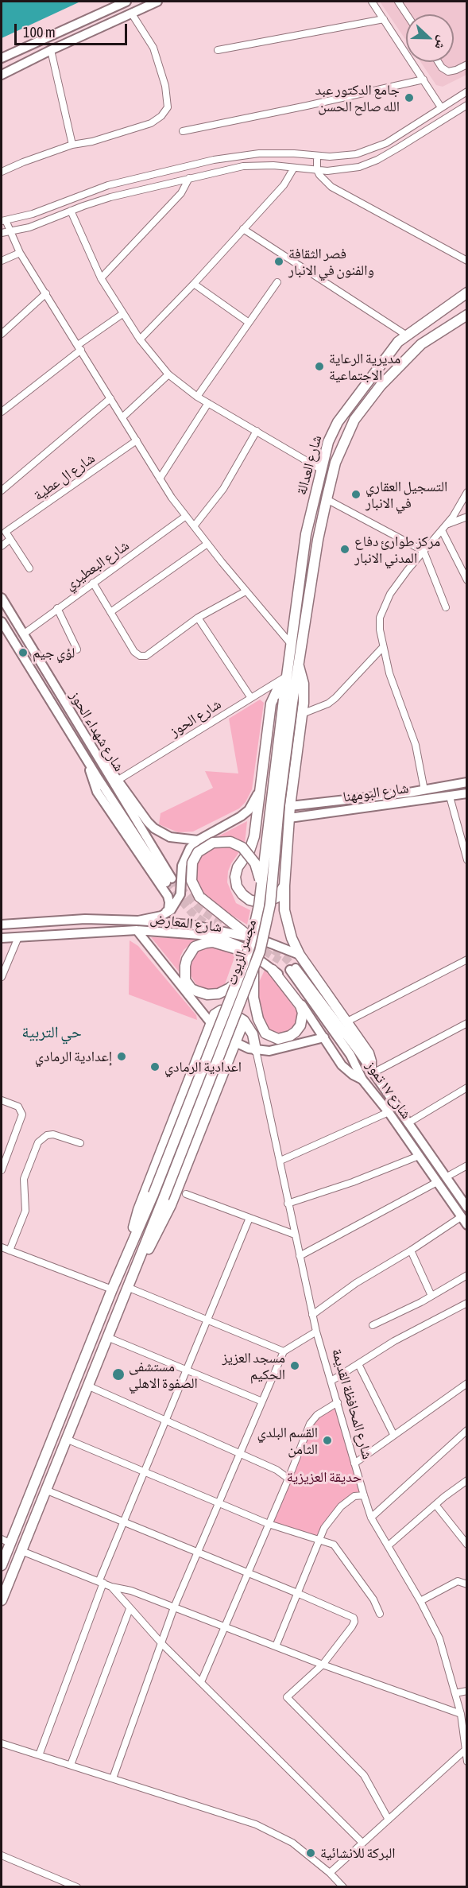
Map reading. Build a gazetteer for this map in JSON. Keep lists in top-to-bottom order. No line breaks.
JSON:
{"streets":{"main road":["شارع العدالة","شارع شهداء الحوز","شارع البومهنا","شارع المعارض","مجسر الزيوت","شارع ١٧ تموز"],"street":["شارع ال عطية","شارع البعطيري","شارع الحوز","شارع المحافظة القديمة"]},"crossings":[["شارع العدالة","شارع الحوز"],["شارع العدالة","مجسر الزيوت"],["شارع البعطيري","شارع شهداء الحوز"],["شارع المعارض","شارع ١٧ تموز"]],"districts":["حي التربية"],"parks":["حديقة العزيزية"],"places":["جامع الدكتور عبد الله صالح الحسن","فصر الثقافة والفنون في الانبار","مديرية الرعاية الاجتماعية","التسجيل العقاري في الانبار","مركز طوارئ دفاع المدني الانبار","لؤي جيم","إعدادية الرمادي","اعدادية الرمادي","مسجد العزيز الحكيم","مستشفى الصفوة الاهلي","القسم البلدي الثامن","البركة للانشائية"],"scale_bar":"100 m","north":"right"}
